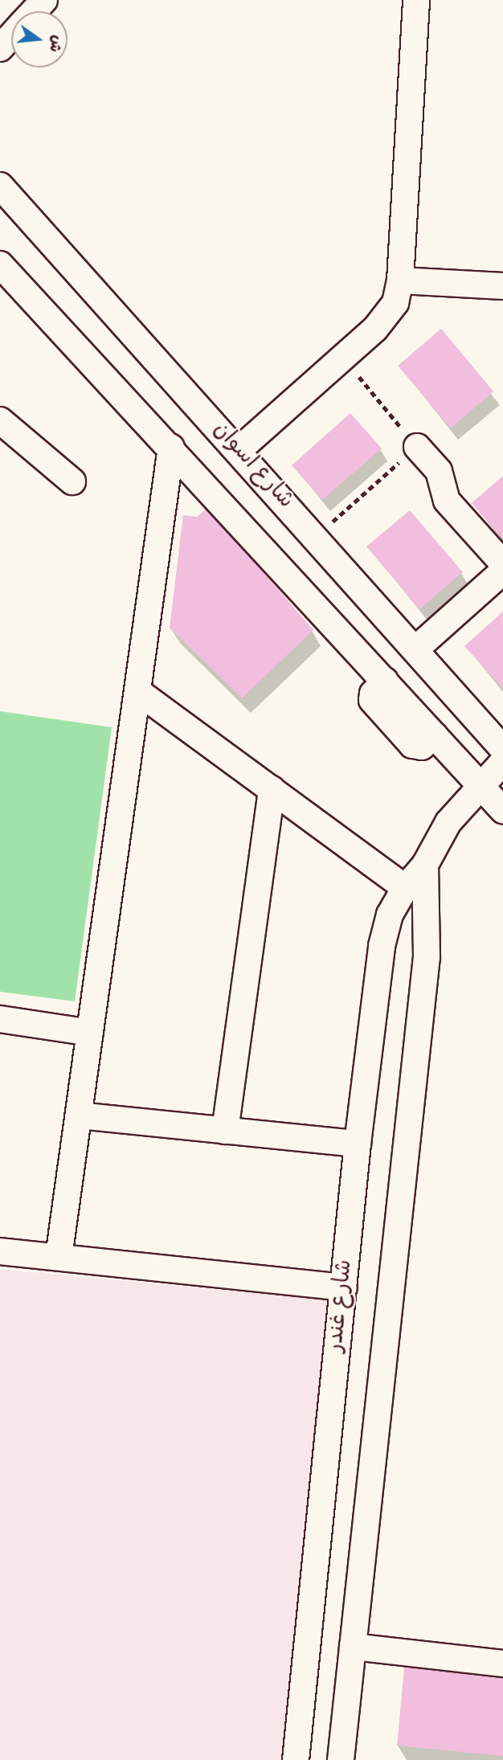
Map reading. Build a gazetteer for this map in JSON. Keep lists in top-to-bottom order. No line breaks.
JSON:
{"streets":{"street":["شارع اسوان","شارع غندر"]},"crossings":[["شارع اسوان","شارع غندر"]],"north":"right"}
